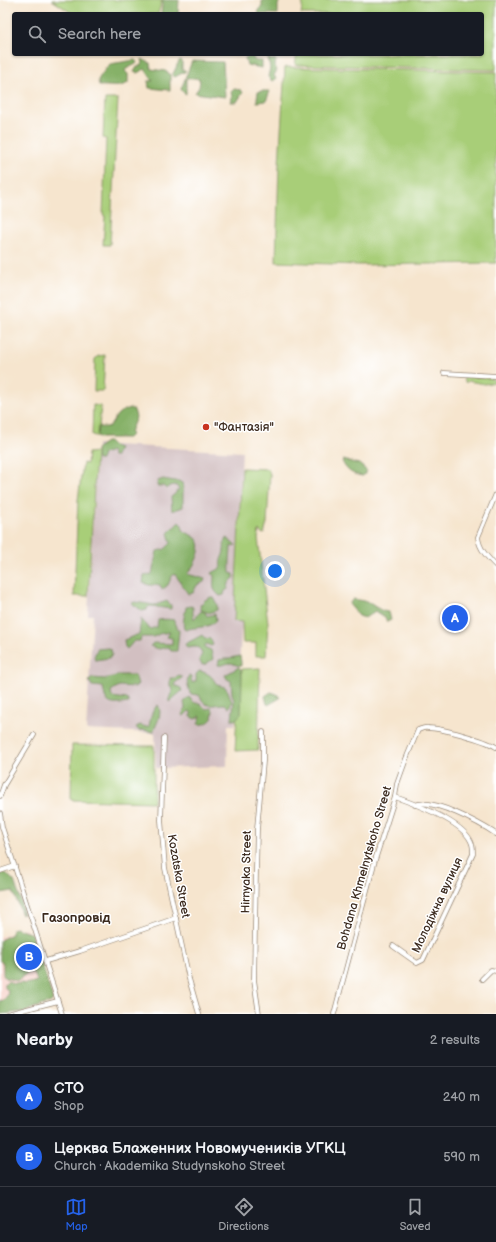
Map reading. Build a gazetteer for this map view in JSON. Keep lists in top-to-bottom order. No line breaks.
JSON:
{"streets":{"street":["Bohdana Khmelnytskoho Street","Hirnyaka Street","Kozatska Street","Молодіжна вулиця"]},"crossings":[["Bohdana Khmelnytskoho Street","Молодіжна вулиця"]],"districts":["Газопровід"],"places":["\"Фантазія\""],"page":{"search":"Search here","pins":["A","B"],"heading":["Nearby","2 results"],"list":[{"mark":"A","name":"СТО","note":"Shop","value":"240 m"},{"mark":"B","name":"Церква Блаженних Новомучеників УГКЦ","note":"Church · Akademika Studynskoho Street","value":"590 m"}],"nav":["Map","Directions","Saved"]}}
